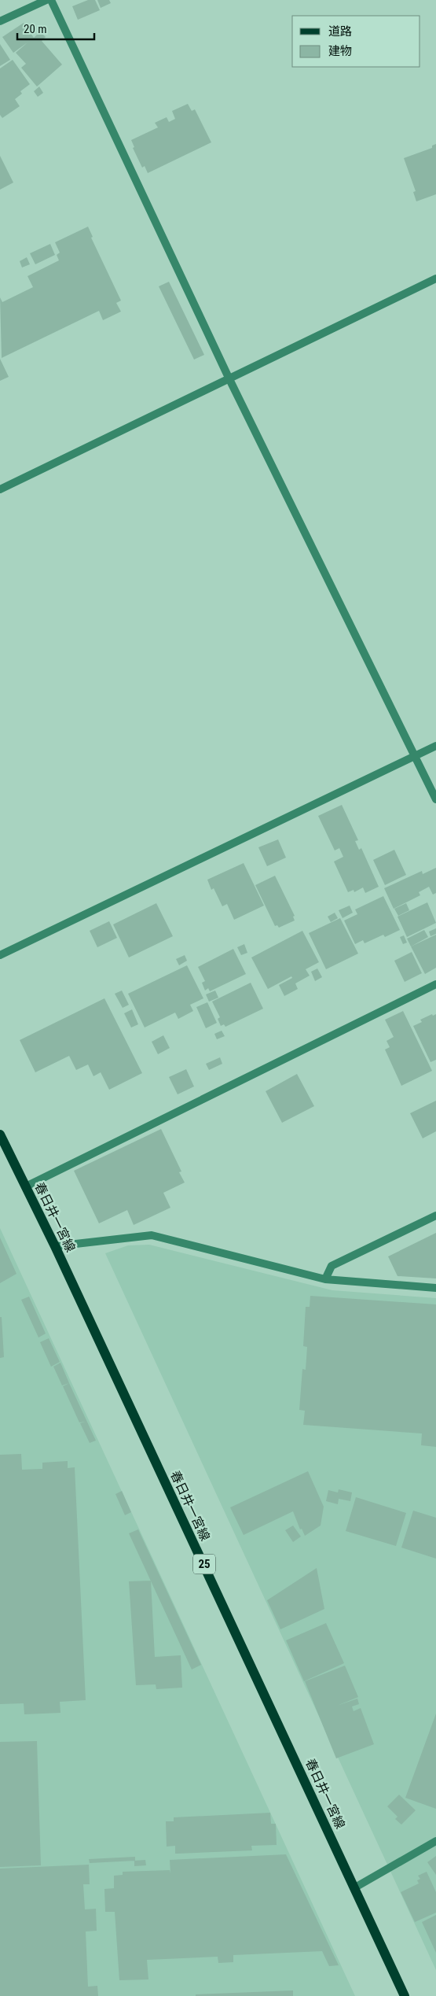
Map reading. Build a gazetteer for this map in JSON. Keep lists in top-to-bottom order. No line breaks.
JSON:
{"streets":{"main road":["春日井一宮線","25"]},"legend":["道路","建物"],"scale_bar":"20 m"}
